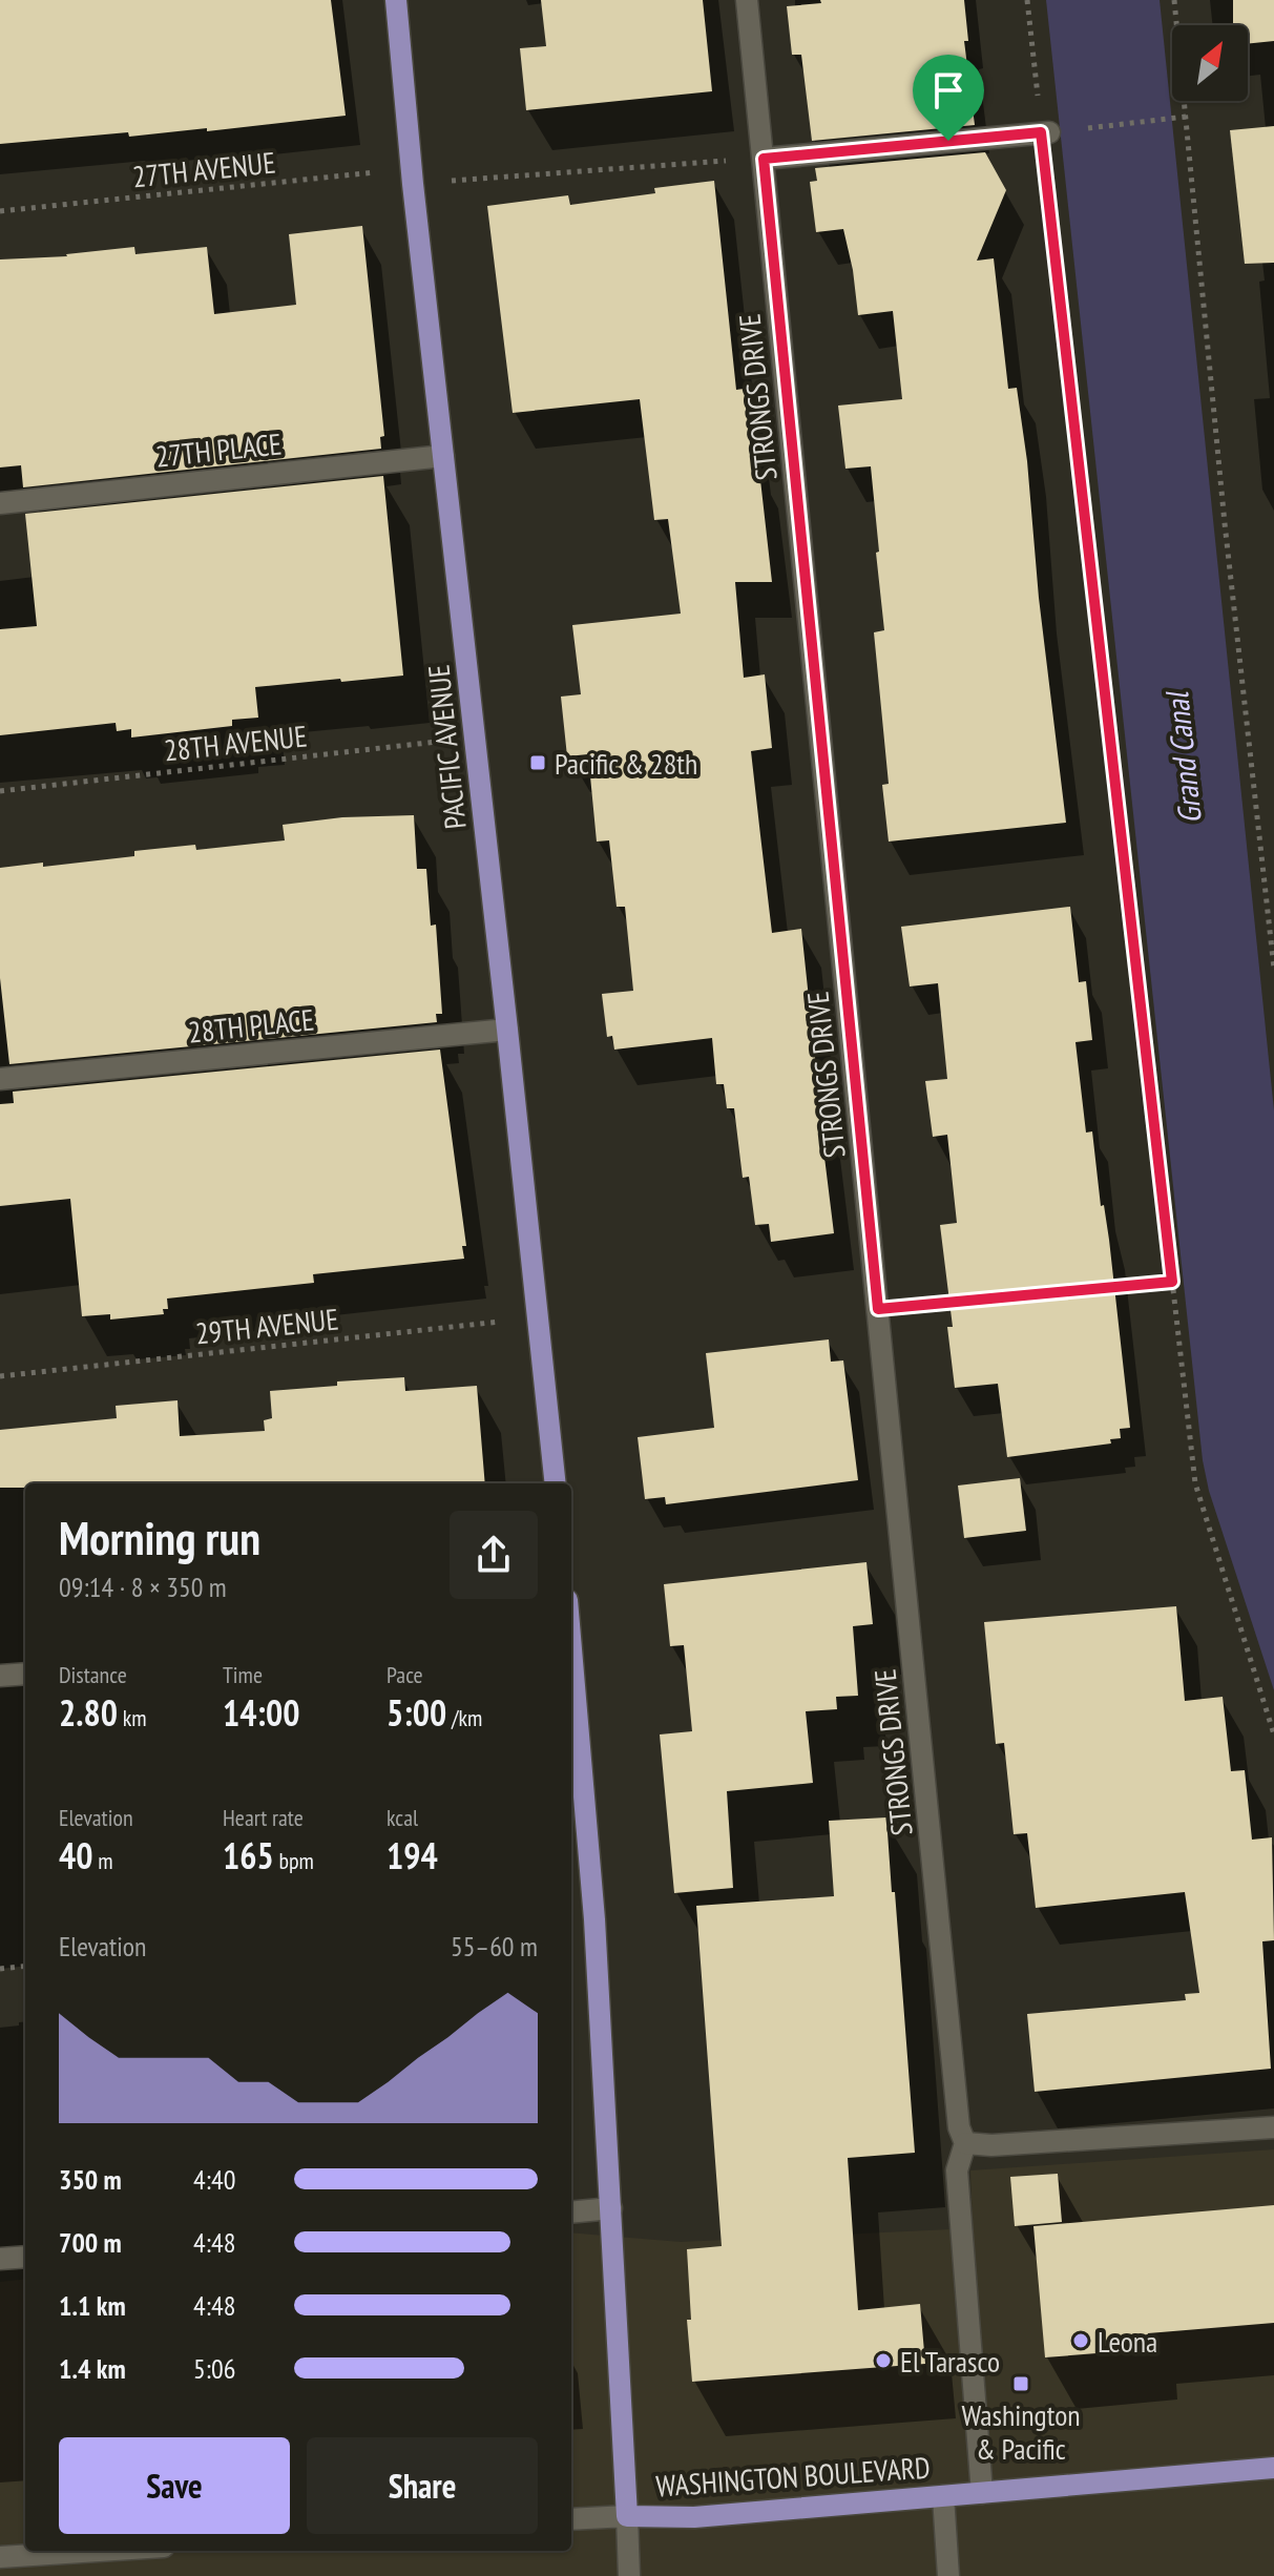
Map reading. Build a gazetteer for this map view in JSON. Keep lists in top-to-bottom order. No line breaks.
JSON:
{"streets":{"main road":["PACIFIC AVENUE","WASHINGTON BOULEVARD"],"street":["STRONGS DRIVE","27TH PLACE","28TH PLACE"],"path":["27TH AVENUE","28TH AVENUE","29TH AVENUE"]},"crossings":[["27TH AVENUE","STRONGS DRIVE"],["27TH AVENUE","PACIFIC AVENUE"],["STRONGS DRIVE","WASHINGTON BOULEVARD"],["27TH PLACE","PACIFIC AVENUE"],["28TH AVENUE","PACIFIC AVENUE"],["PACIFIC AVENUE","28TH PLACE"],["PACIFIC AVENUE","29TH AVENUE"]],"water":["Grand Canal"],"places":{"transit":["Pacific & 28th","Washington & Pacific"],"other":["Leona","El Tarasco"]},"north":"top right","page":{"heading":["Morning run","09:14 · 8 × 350 m"],"stats":[["Distance","2.80 km"],["Time","14:00"],["Pace","5:00 /km"],["Elevation","40 m"],["Heart rate","165 bpm"],["kcal","194"]],"chart":["Elevation","55–60 m"],"list":[{"name":"350 m","note":"4:40"},{"name":"700 m","note":"4:48"},{"name":"1.1 km","note":"4:48"},{"name":"1.4 km","note":"5:06"}],"buttons":["Save","Share"]}}
